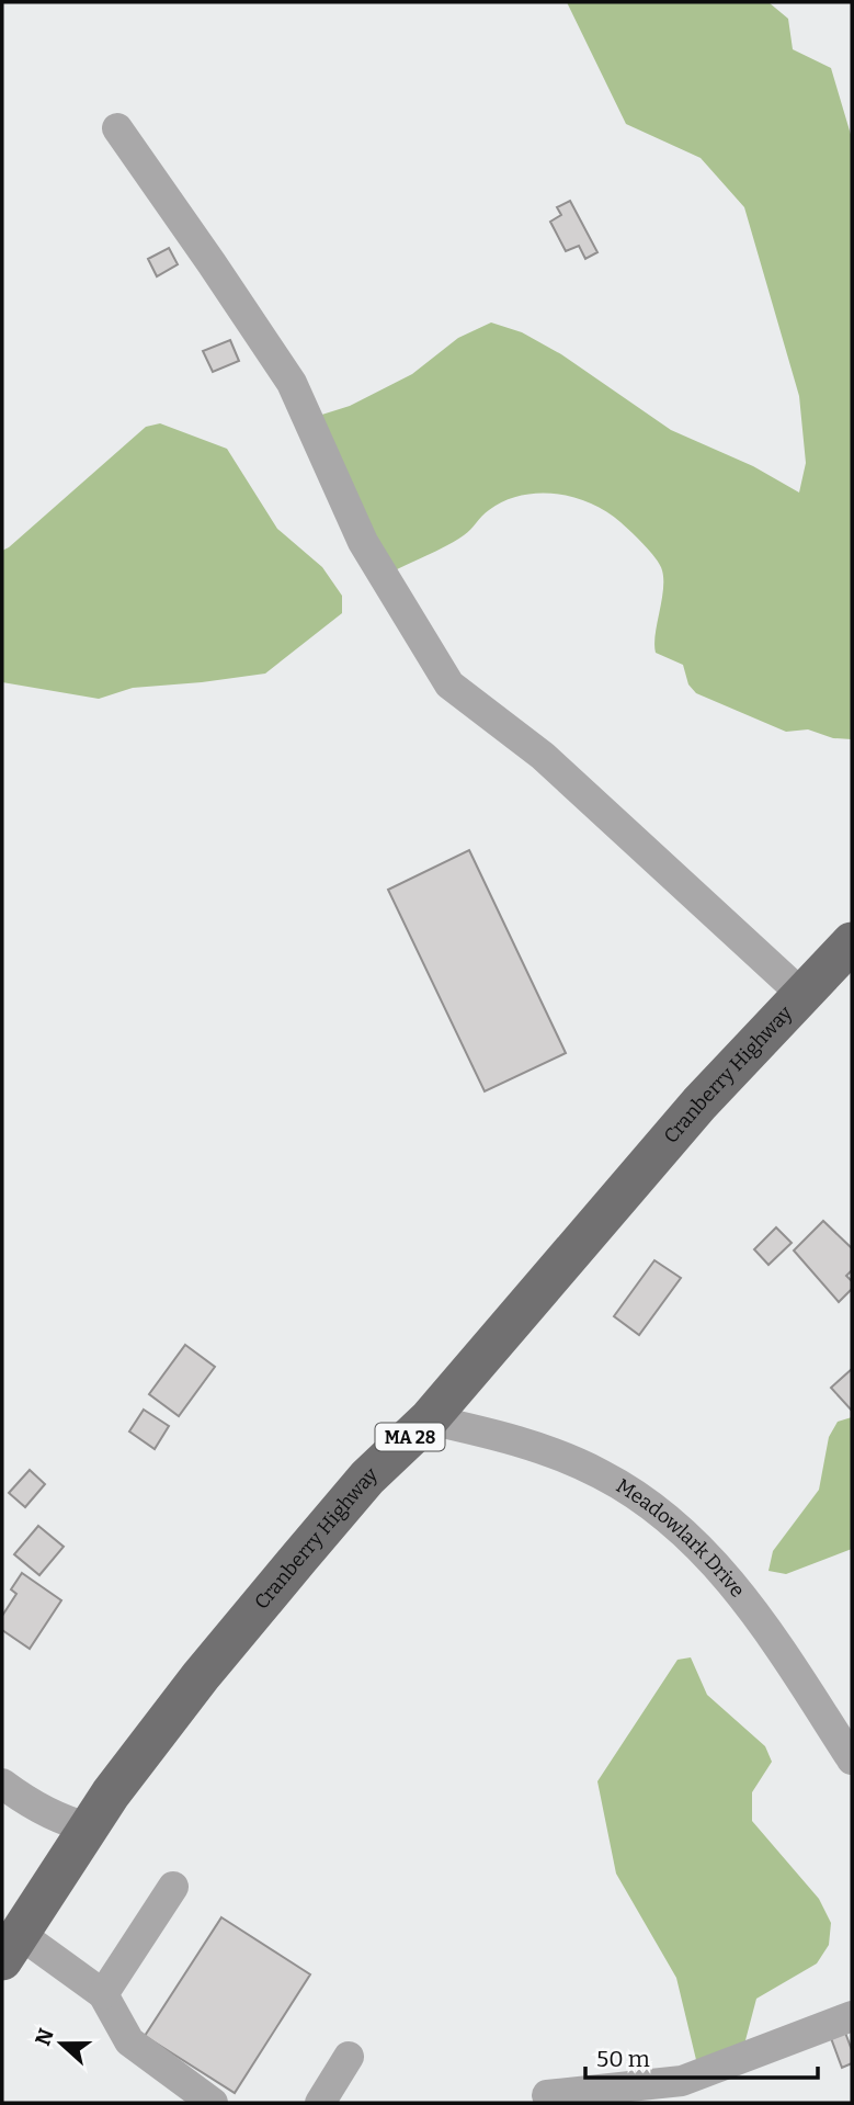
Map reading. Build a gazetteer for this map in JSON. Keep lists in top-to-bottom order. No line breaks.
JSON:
{"streets":{"main road":["Cranberry Highway","MA 28"],"street":["Meadowlark Drive"]},"crossings":[["Cranberry Highway","Meadowlark Drive"]],"scale_bar":"50 m","north":"left"}
